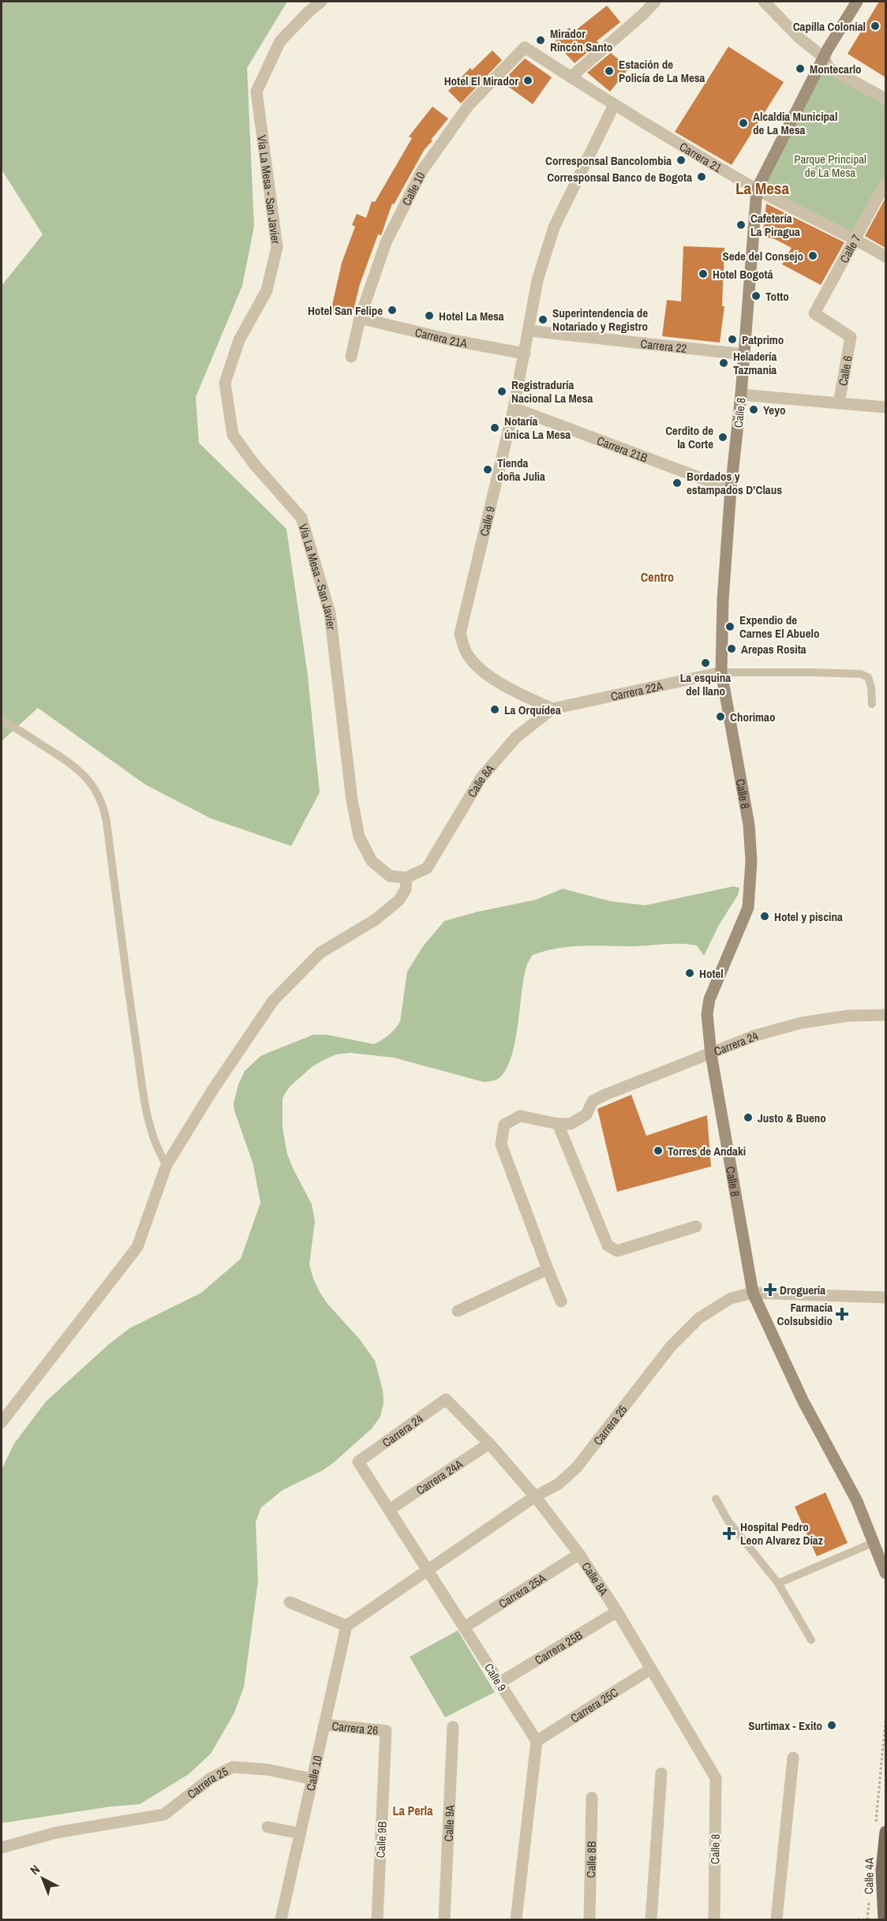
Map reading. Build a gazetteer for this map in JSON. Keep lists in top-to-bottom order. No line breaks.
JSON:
{"streets":{"main road":["Calle 8","Calle 4A"],"street":["Carrera 21","Calle 10","Vía La Mesa - San Javier","Calle 7","Carrera 21A","Carrera 22","Calle 6","Carrera 21B","Calle 9","Carrera 22A","Calle 8A","Carrera 24","Carrera 25","Carrera 24A","Carrera 25A","Carrera 25B","Carrera 25C","Carrera 26","Calle 9A","Calle 9B","Calle 8B"]},"crossings":[["Carrera 21","Calle 10"],["Carrera 21","Calle 7"],["Carrera 21","Calle 8"],["Carrera 21","Calle 9"],["Calle 10","Carrera 21A"],["Calle 10","Carrera 25"],["Calle 10","Carrera 26"],["Vía La Mesa - San Javier","Calle 8A"],["Calle 7","Calle 6"],["Carrera 21A","Calle 9"],["Carrera 22","Calle 8"],["Carrera 22","Calle 9"],["Calle 8","Carrera 21B"],["Calle 8","Carrera 22A"],["Calle 8","Calle 8A"],["Calle 8","Carrera 24"],["Calle 8","Carrera 25"],["Carrera 21B","Calle 9"],["Calle 9","Carrera 22A"],["Calle 9","Calle 8A"],["Calle 9","Carrera 24"],["Calle 9","Carrera 25"],["Calle 9","Carrera 24A"],["Calle 9","Carrera 25A"],["Calle 9","Carrera 25B"],["Calle 9","Carrera 25C"],["Carrera 22A","Calle 8A"],["Calle 8A","Carrera 24"],["Calle 8A","Carrera 25"],["Calle 8A","Carrera 24A"],["Calle 8A","Carrera 25A"],["Calle 8A","Carrera 25B"],["Calle 8A","Carrera 25C"],["Carrera 26","Calle 9B"]],"districts":["La Mesa","Centro","La Perla"],"parks":["Parque Principal de La Mesa"],"places":{"other":["Capilla Colonial","Mirador Rincón Santo","Montecarlo","Estación de Policía de La Mesa","Hotel El Mirador","Alcaldia Municipal de La Mesa","Corresponsal Bancolombia","Corresponsal Banco de Bogota","Cafetería La Piragua","Sede del Consejo","Hotel Bogotá","Totto","Hotel San Felipe","Hotel La Mesa","Superintendencia de Notariado y Registro","Patprimo","Heladería Tazmania","Registraduría Nacional La Mesa","Yeyo","Notaría única La Mesa","Cerdito de la Corte","Tienda doña Julia","Bordados y estampados D’Claus","Expendio de Carnes El Abuelo","Arepas Rosita","La esquina del llano","La Orquídea","Chorimao","Hotel y piscina","Hotel","Justo & Bueno","Torres de Andaki","Surtimax - Exito"],"health":["Droguería","Farmacia Colsubsidio","Hospital Pedro Leon Alvarez Díaz"]},"north":"top left"}
